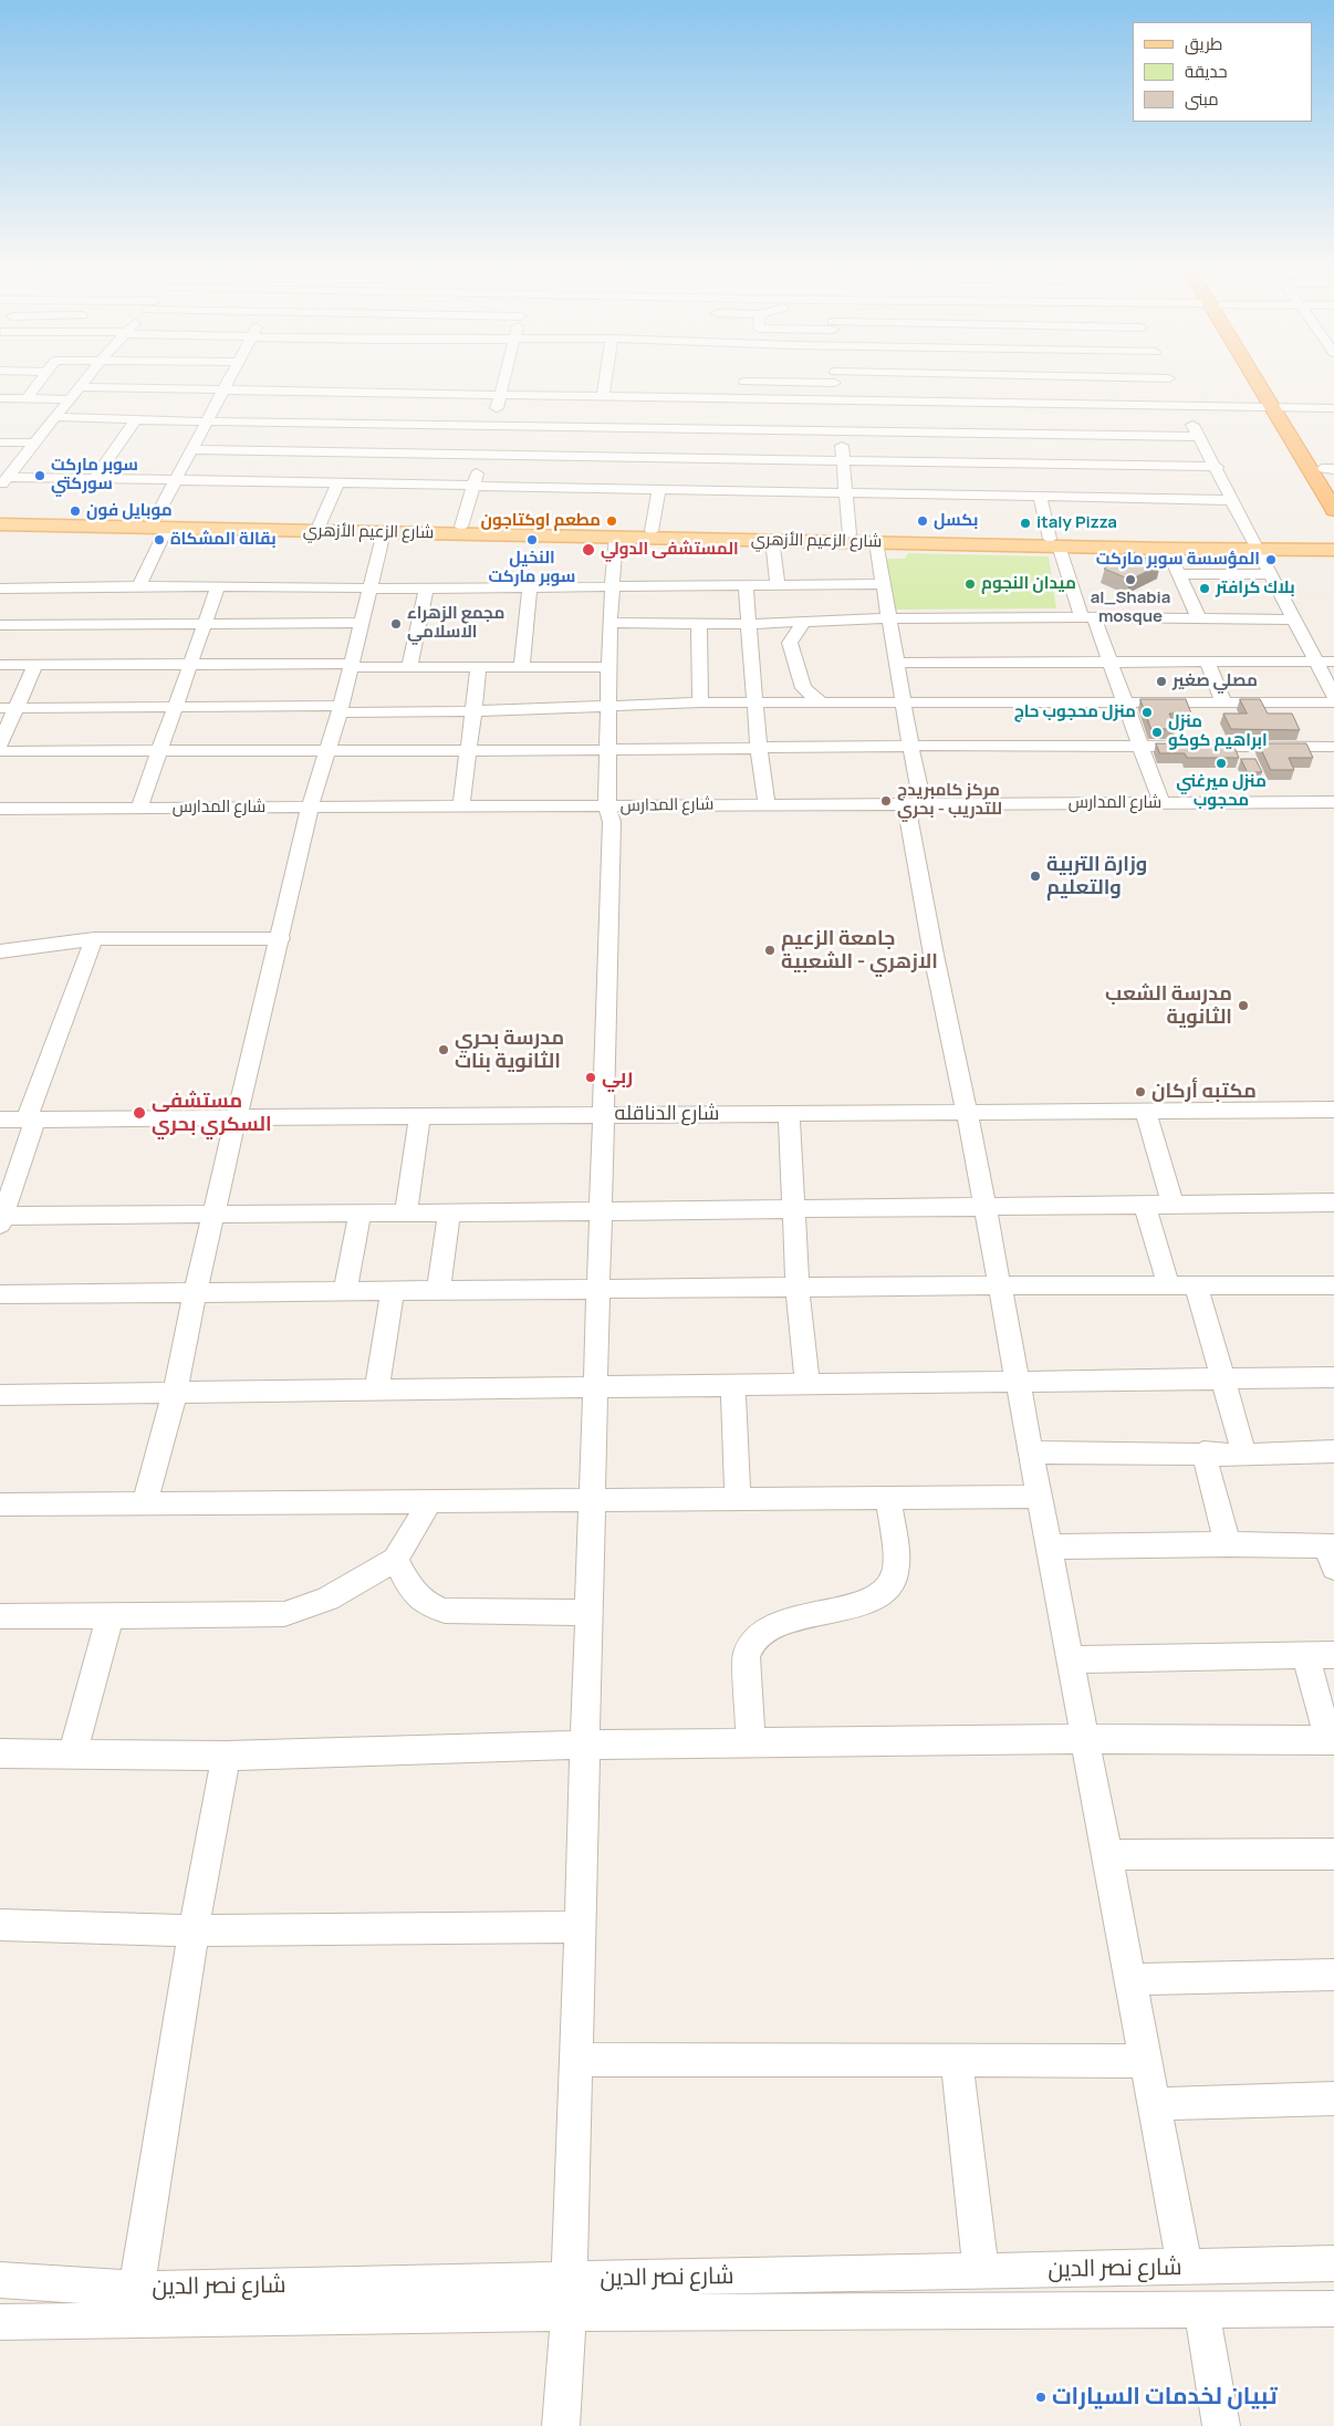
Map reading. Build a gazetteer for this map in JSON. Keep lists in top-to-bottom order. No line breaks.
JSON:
{"streets":{"main road":["شارع الزعيم الأزهري"],"street":["شارع المدارس","شارع الدناقله","شارع نصر الدين"]},"places":["سوبر ماركت سوركتي","موبايل فون","مطعم اوكتاجون","بكسل","italy Pizza","بقالة المشكاة","النخيل سوبر ماركت","المستشفى الدولي","المؤسسة سوبر ماركت","al_Shabia mosque","ميدان النجوم","بلاك كرافتر","مجمع الزهراء الاسلامي","مصلي صغير","منزل محجوب حاج","منزل ابراهيم كوكو","منزل ميرغني محجوب","مركز كامبريدج للتدريب - بحري","وزارة التربية والتعليم","جامعة الزعيم الازهري - الشعبية","مدرسة الشعب الثانوية","مدرسة بحري الثانوية بنات","ربي","مكتبه أركان","مستشفى السكري بحري","تبيان لخدمات السيارات"],"legend":["طريق","حديقة","مبنى"]}
